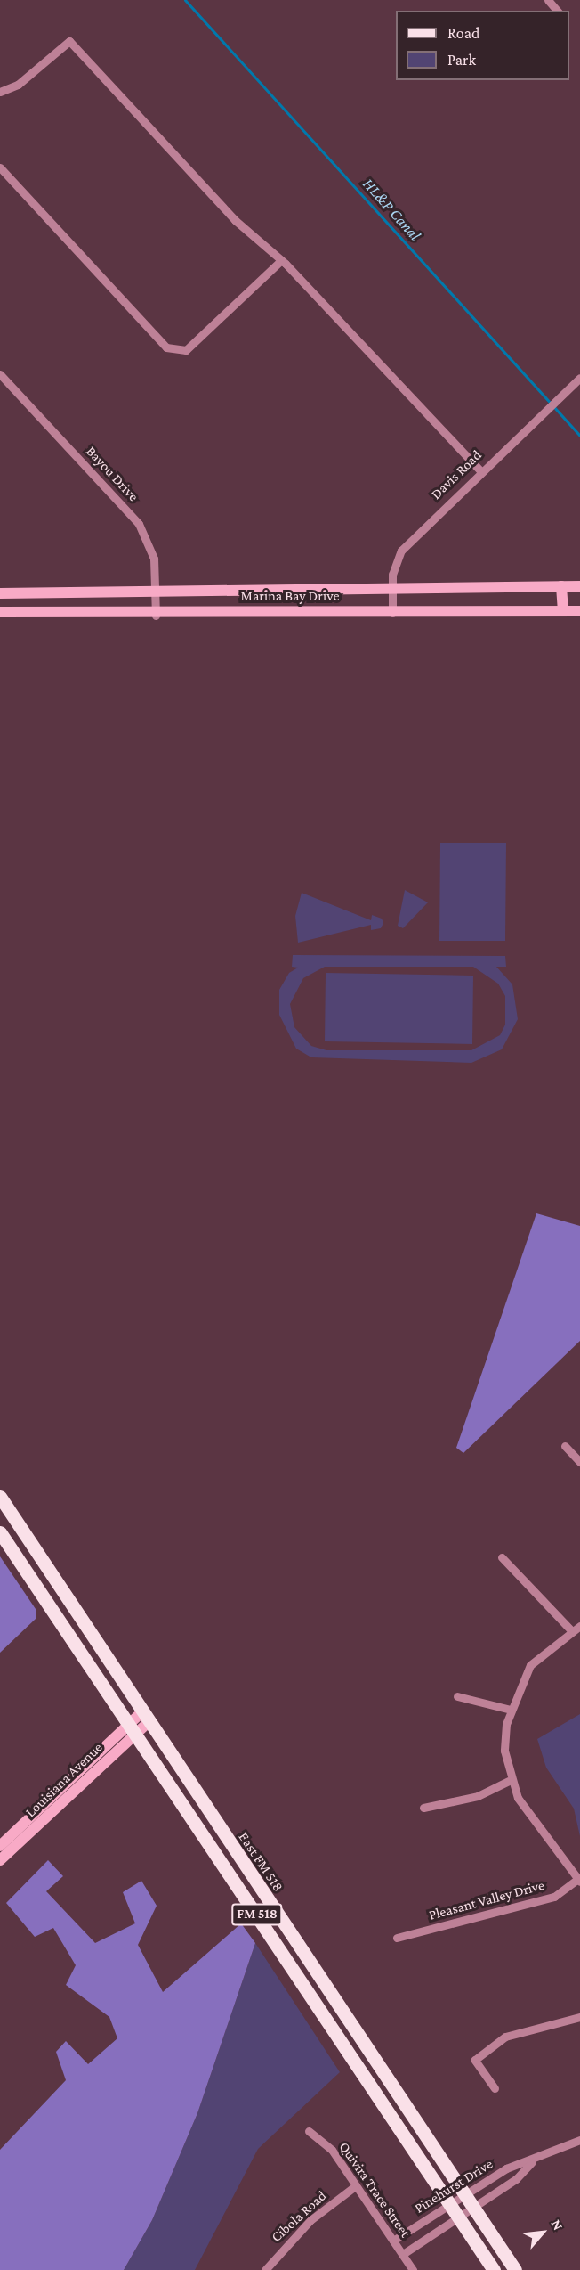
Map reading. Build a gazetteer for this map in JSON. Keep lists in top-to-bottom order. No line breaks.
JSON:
{"streets":{"main road":["Marina Bay Drive","Louisiana Avenue","East FM 518","FM 518"],"street":["Bayou Drive","Davis Road","Pleasant Valley Drive","Pinehurst Drive","Quivira Trace Street","Cibola Road"]},"crossings":[["Bayou Drive","Marina Bay Drive"],["Davis Road","Marina Bay Drive"],["Louisiana Avenue","East FM 518"],["Louisiana Avenue","FM 518"],["East FM 518","Pinehurst Drive"],["FM 518","Pinehurst Drive"],["Pinehurst Drive","Quivira Trace Street"],["Quivira Trace Street","Cibola Road"]],"water":["HL&P Canal"],"legend":["Road","Park"],"north":"top right"}
